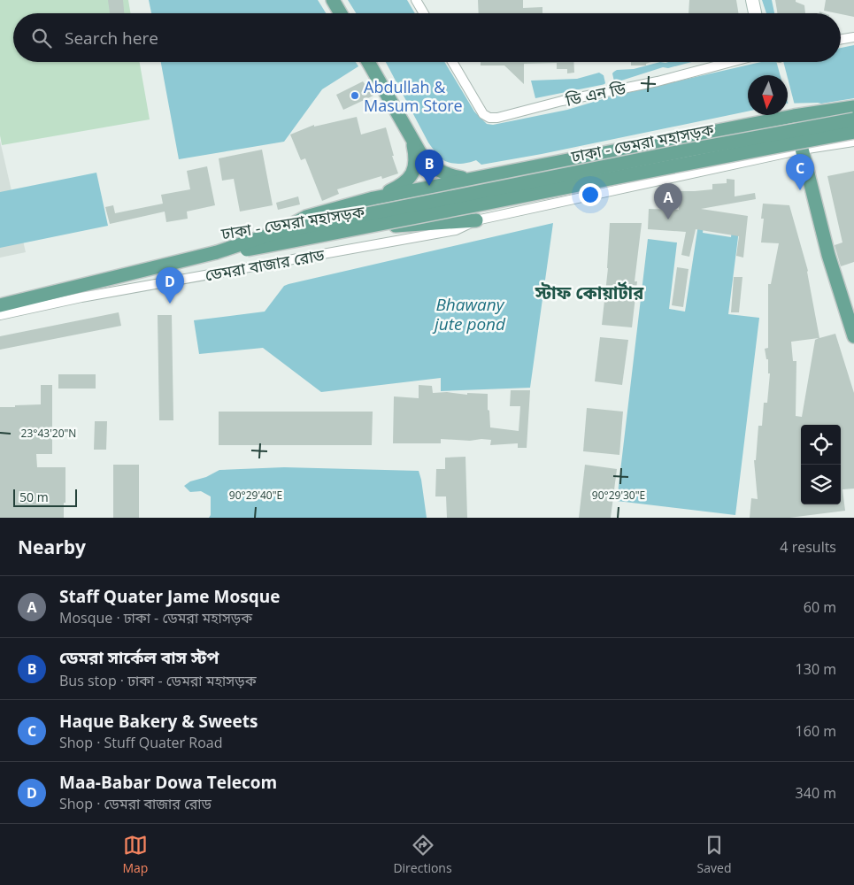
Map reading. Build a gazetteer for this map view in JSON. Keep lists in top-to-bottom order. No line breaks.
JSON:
{"streets":{"main road":["ঢাকা - ডেমরা মহাসড়ক"],"street":["ডি এন ডি","ডেমরা বাজার রোড"]},"districts":["স্টাফ কোয়ার্টার"],"water":["Bhawany jute pond"],"places":["Abdullah & Masum Store"],"scale_bar":"50 m","north":"bottom","page":{"search":"Search here","pins":["B","C","A","D"],"scale":"50 m","heading":["Nearby","4 results"],"list":[{"mark":"A","name":"Staff Quater Jame Mosque","note":"Mosque · ঢাকা - ডেমরা মহাসড়ক","value":"60 m"},{"mark":"B","name":"ডেমরা সার্কেল বাস স্টপ","note":"Bus stop · ঢাকা - ডেমরা মহাসড়ক","value":"130 m"},{"mark":"C","name":"Haque Bakery & Sweets","note":"Shop · Stuff Quater Road","value":"160 m"},{"mark":"D","name":"Maa-Babar Dowa Telecom","note":"Shop · ডেমরা বাজার রোড","value":"340 m"}],"nav":["Map","Directions","Saved"]},"coordinates":["23°43'20\"N","90°29'40\"E","90°29'30\"E"]}
